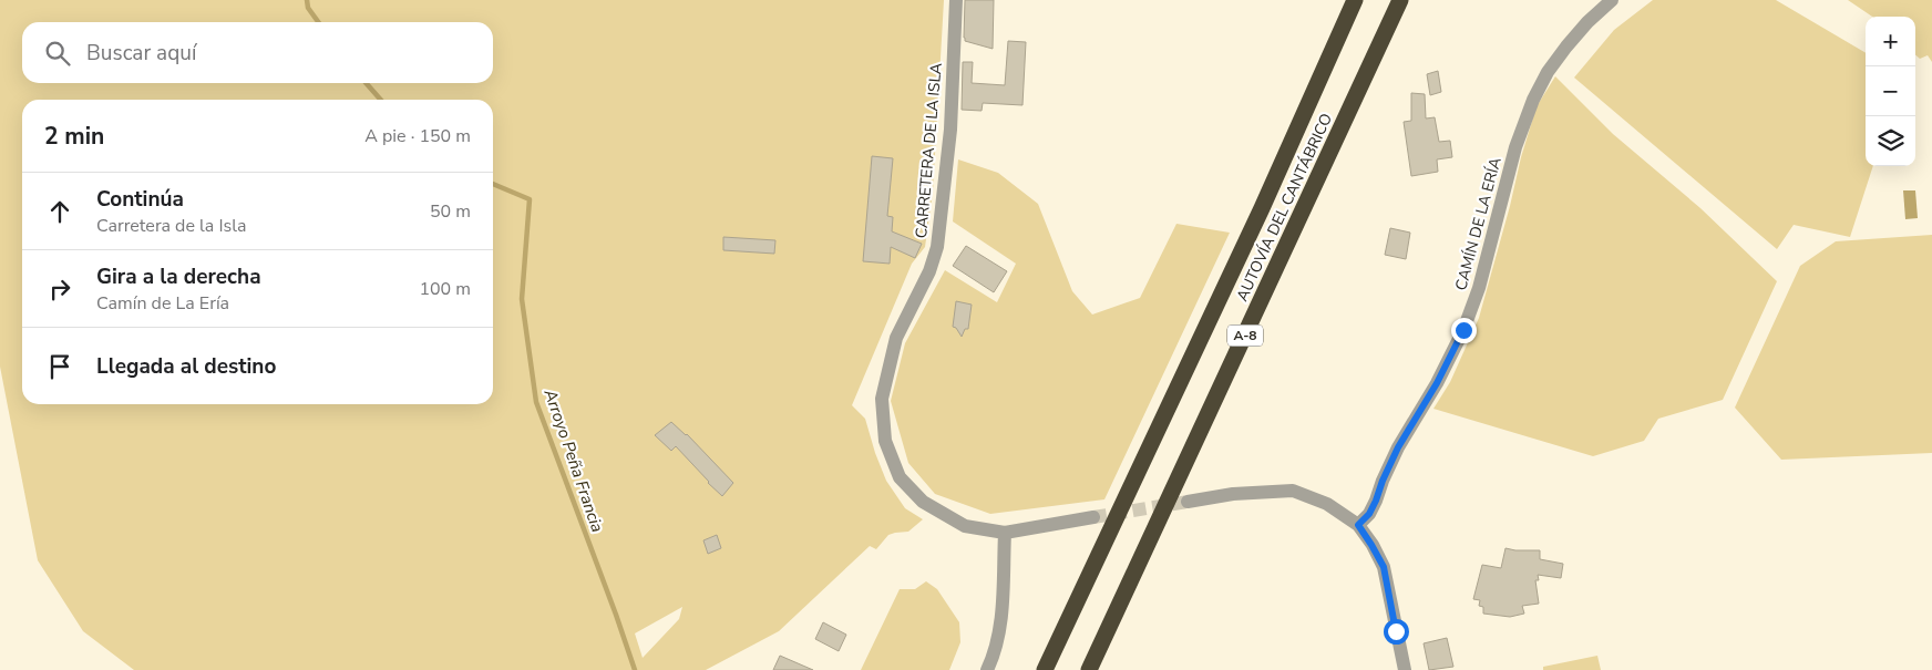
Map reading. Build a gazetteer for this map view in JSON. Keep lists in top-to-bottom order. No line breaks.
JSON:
{"streets":{"highway":["AUTOVÍA DEL CANTÁBRICO","A-8"],"street":["CARRETERA DE LA ISLA","CAMÍN DE LA ERÍA"]},"water":["Arroyo Peña Francia"],"page":{"map_buttons":["+","−"],"search":"Buscar aquí","heading":["2 min","A pie · 150 m"],"list":[["Continúa","Carretera de la Isla","50 m"],["Gira a la derecha","Camín de La Ería","100 m"],"Llegada al destino"]}}
